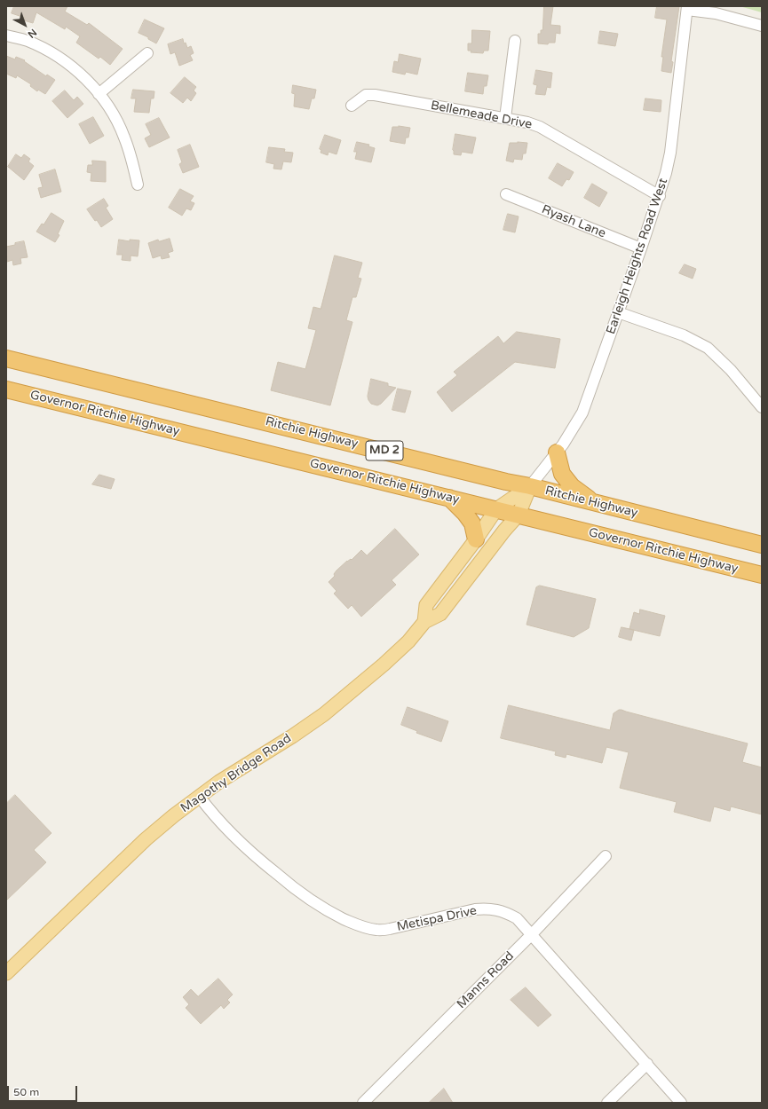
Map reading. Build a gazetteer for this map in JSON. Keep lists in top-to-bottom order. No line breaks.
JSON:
{"streets":{"highway":["Governor Ritchie Highway","Ritchie Highway","MD 2"],"main road":["Magothy Bridge Road"],"street":["Bellemeade Drive","Ryash Lane","Earleigh Heights Road West","Metispa Drive","Manns Road"]},"crossings":[["Bellemeade Drive","Earleigh Heights Road West"],["Ryash Lane","Earleigh Heights Road West"],["Earleigh Heights Road West","Ritchie Highway"],["Earleigh Heights Road West","Magothy Bridge Road"],["Governor Ritchie Highway","Magothy Bridge Road"],["Ritchie Highway","Magothy Bridge Road"],["Magothy Bridge Road","Metispa Drive"],["Metispa Drive","Manns Road"]],"scale_bar":"50 m","north":"bottom right"}
